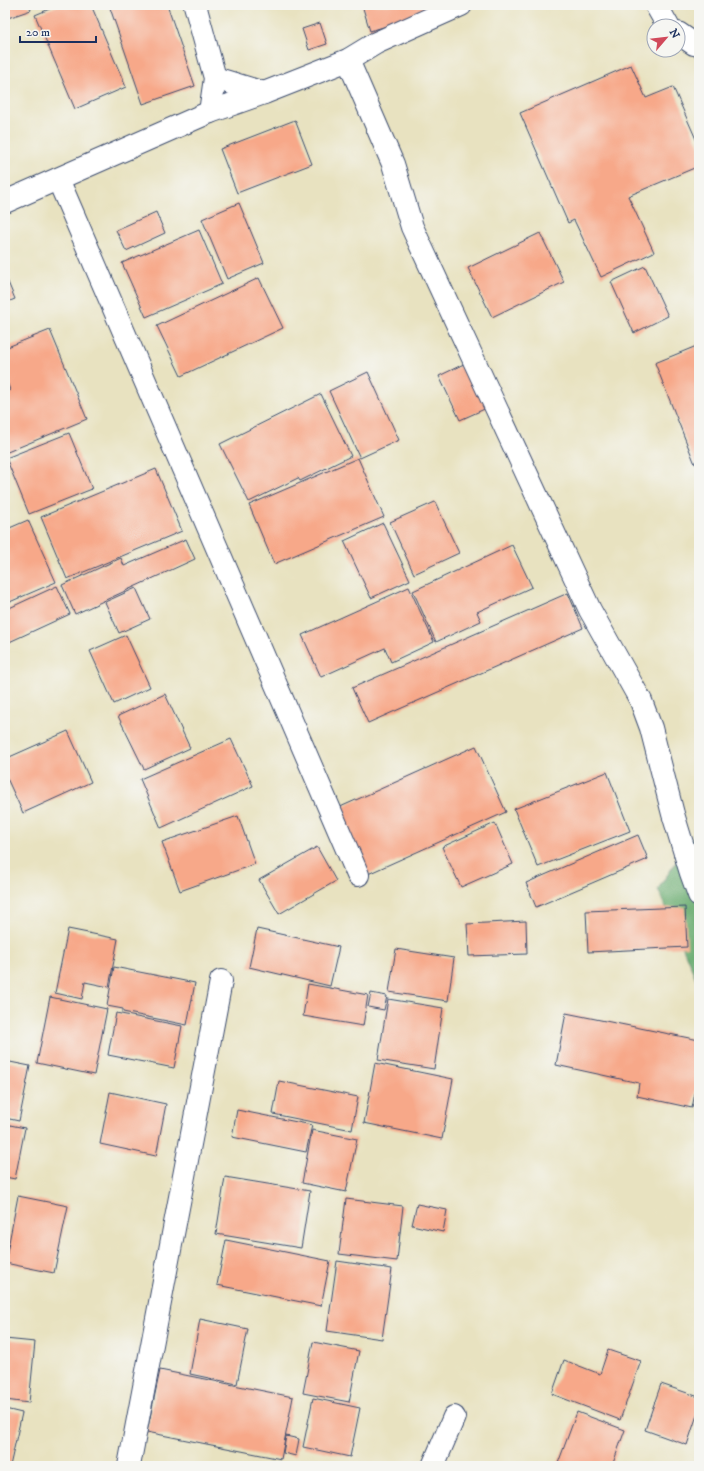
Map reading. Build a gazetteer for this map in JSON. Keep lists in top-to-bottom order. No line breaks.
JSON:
{"scale_bar":"20 m","north":"top right"}
